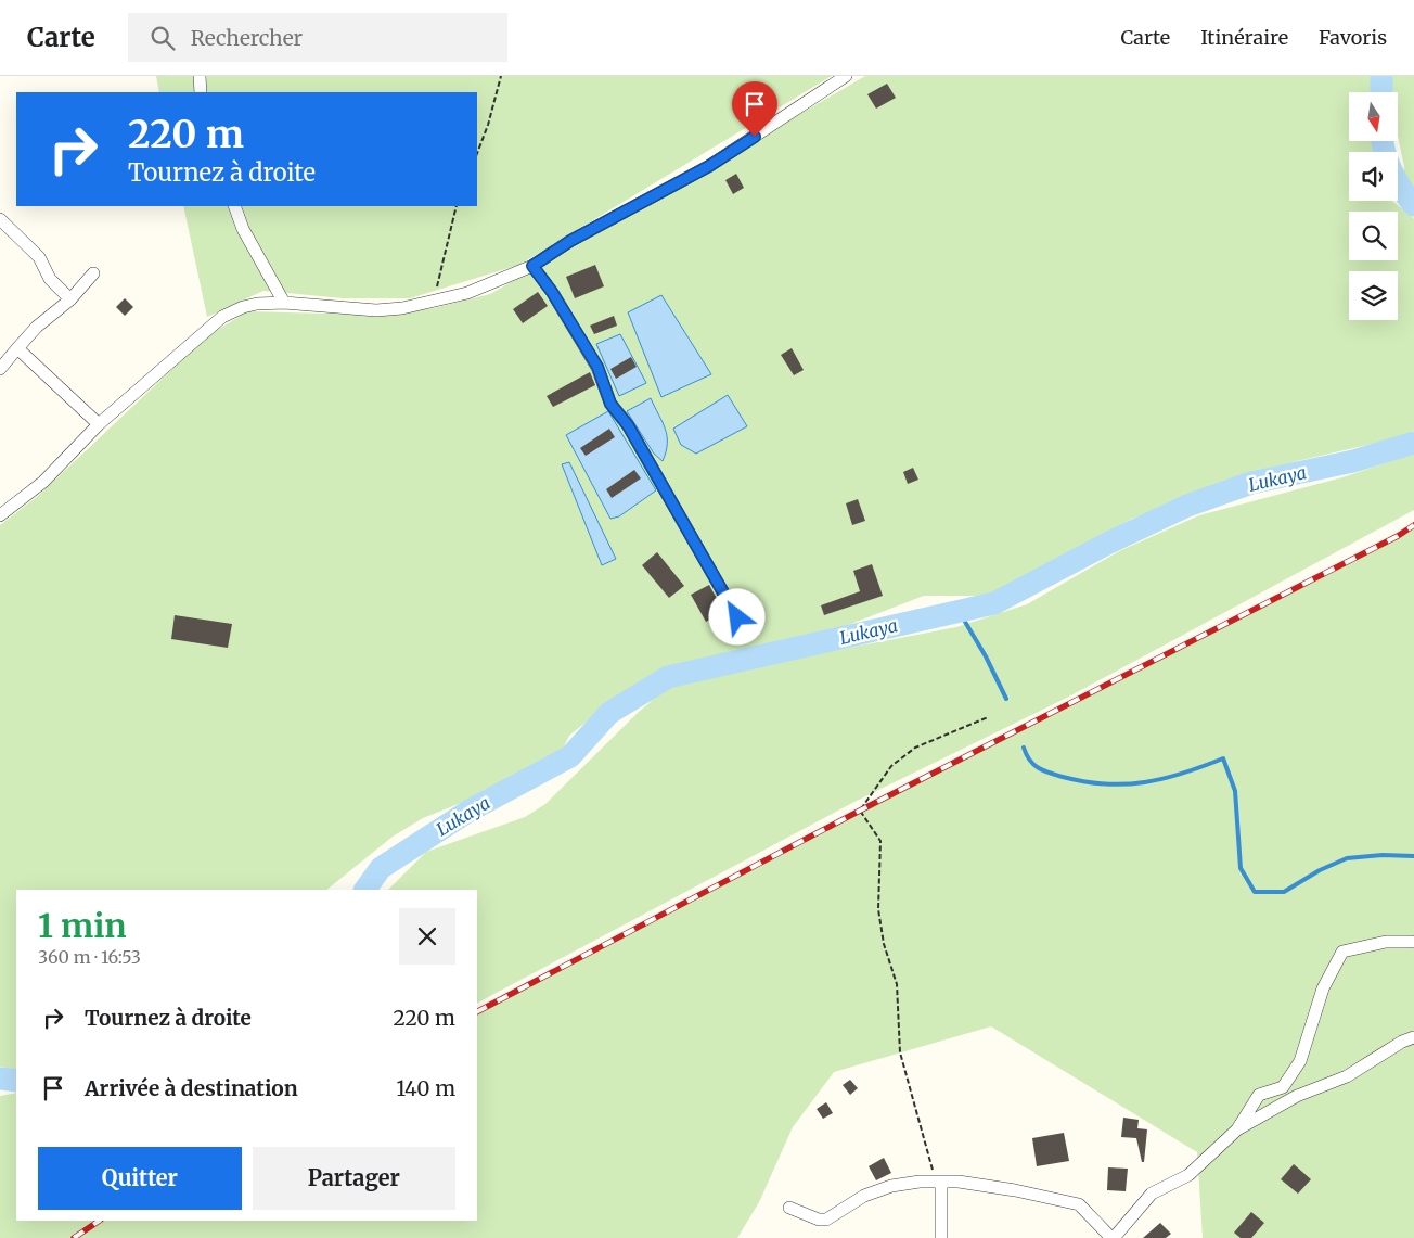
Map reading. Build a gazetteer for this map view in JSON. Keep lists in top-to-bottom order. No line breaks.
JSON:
{"water":["Lukaya"],"north":"bottom","page":{"header":"Carte","search":"Rechercher","nav":["Carte","Itinéraire","Favoris"],"turn":["220 m","Tournez à droite"],"heading":["1 min","360 m · 16:53"],"list":[{"name":"Tournez à droite","value":"220 m"},{"name":"Arrivée à destination","value":"140 m"}],"buttons":["Quitter","Partager"]}}
